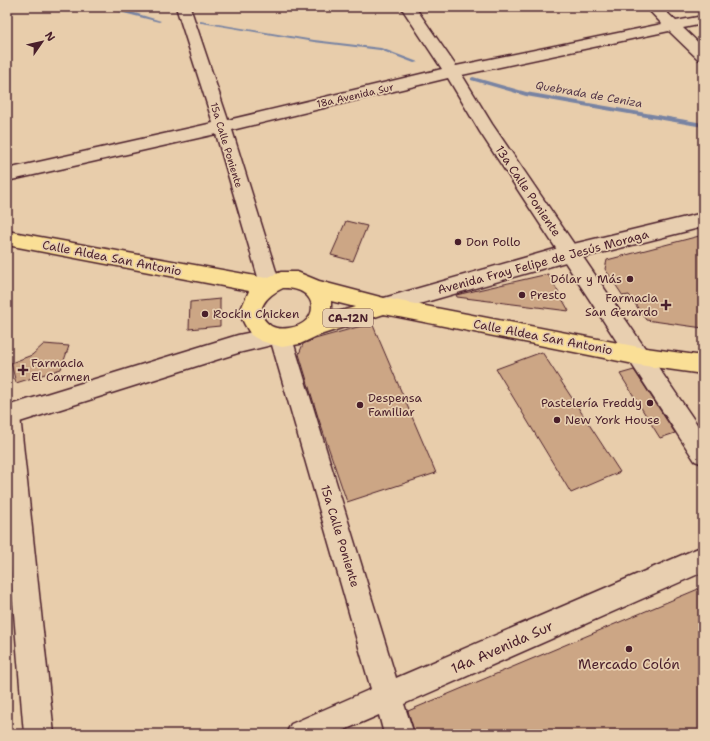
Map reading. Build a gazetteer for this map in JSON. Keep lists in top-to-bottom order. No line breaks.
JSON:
{"streets":{"main road":["Calle Aldea San Antonio","CA-12N"],"street":["18a Avenida Sur","15a Calle Poniente","13a Calle Poniente","Avenida Fray Felipe de Jesús Moraga","14a Avenida Sur"]},"crossings":[["18a Avenida Sur","15a Calle Poniente"],["18a Avenida Sur","13a Calle Poniente"],["15a Calle Poniente","Calle Aldea San Antonio"],["15a Calle Poniente","14a Avenida Sur"],["13a Calle Poniente","Calle Aldea San Antonio"],["13a Calle Poniente","Avenida Fray Felipe de Jesús Moraga"],["Calle Aldea San Antonio","Avenida Fray Felipe de Jesús Moraga"]],"water":["Quebrada de Ceniza"],"places":{"other":["Don Pollo","Dólar y Más","Presto","Rockin Chicken","Pastelería Freddy","Despensa Familiar","New York House","Mercado Colón"],"health":["Farmacia San Gerardo","Farmacia El Carmen"]},"north":"top right"}
